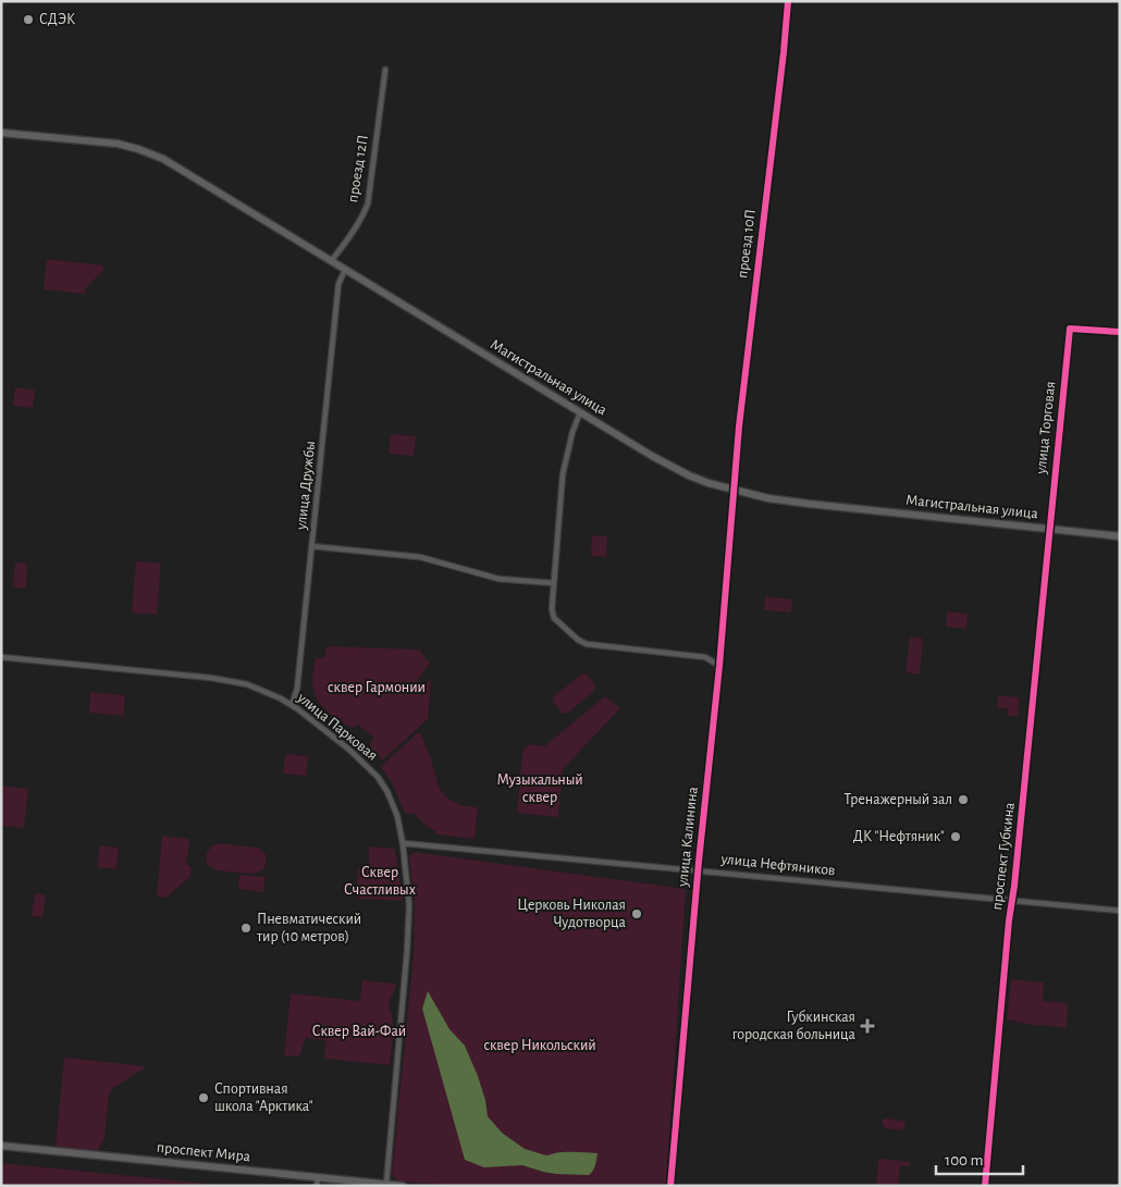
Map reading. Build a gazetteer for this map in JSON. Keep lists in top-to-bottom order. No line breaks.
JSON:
{"streets":{"main road":["Магистральная улица","проспект Мира"],"street":["проезд 12П","проезд 10П","улица Торговая","улица Дружбы","улица Парковая","улица Калинина","проспект Губкина","улица Нефтяников"]},"crossings":[["проезд 12П","Магистральная улица"],["проезд 10П","Магистральная улица"],["проезд 10П","улица Калинина"],["Магистральная улица","улица Торговая"],["Магистральная улица","улица Дружбы"],["Магистральная улица","улица Калинина"],["Магистральная улица","проспект Губкина"],["улица Торговая","проспект Губкина"],["улица Дружбы","улица Парковая"],["улица Парковая","улица Нефтяников"],["улица Парковая","проспект Мира"],["улица Калинина","улица Нефтяников"],["проспект Губкина","улица Нефтяников"]],"parks":["сквер Гармонии","Музыкальный сквер","Сквер Счастливых","Сквер Вай-Фай","сквер Никольский"],"places":{"other":["СДЭК","Тренажерный зал","ДК \"Нефтяник\"","Церковь Николая Чудотворца","Пневматический тир (10 метров)","Спортивная школа \"Арктика\""],"health":["Губкинская городская больница"]},"scale_bar":"100 m"}
